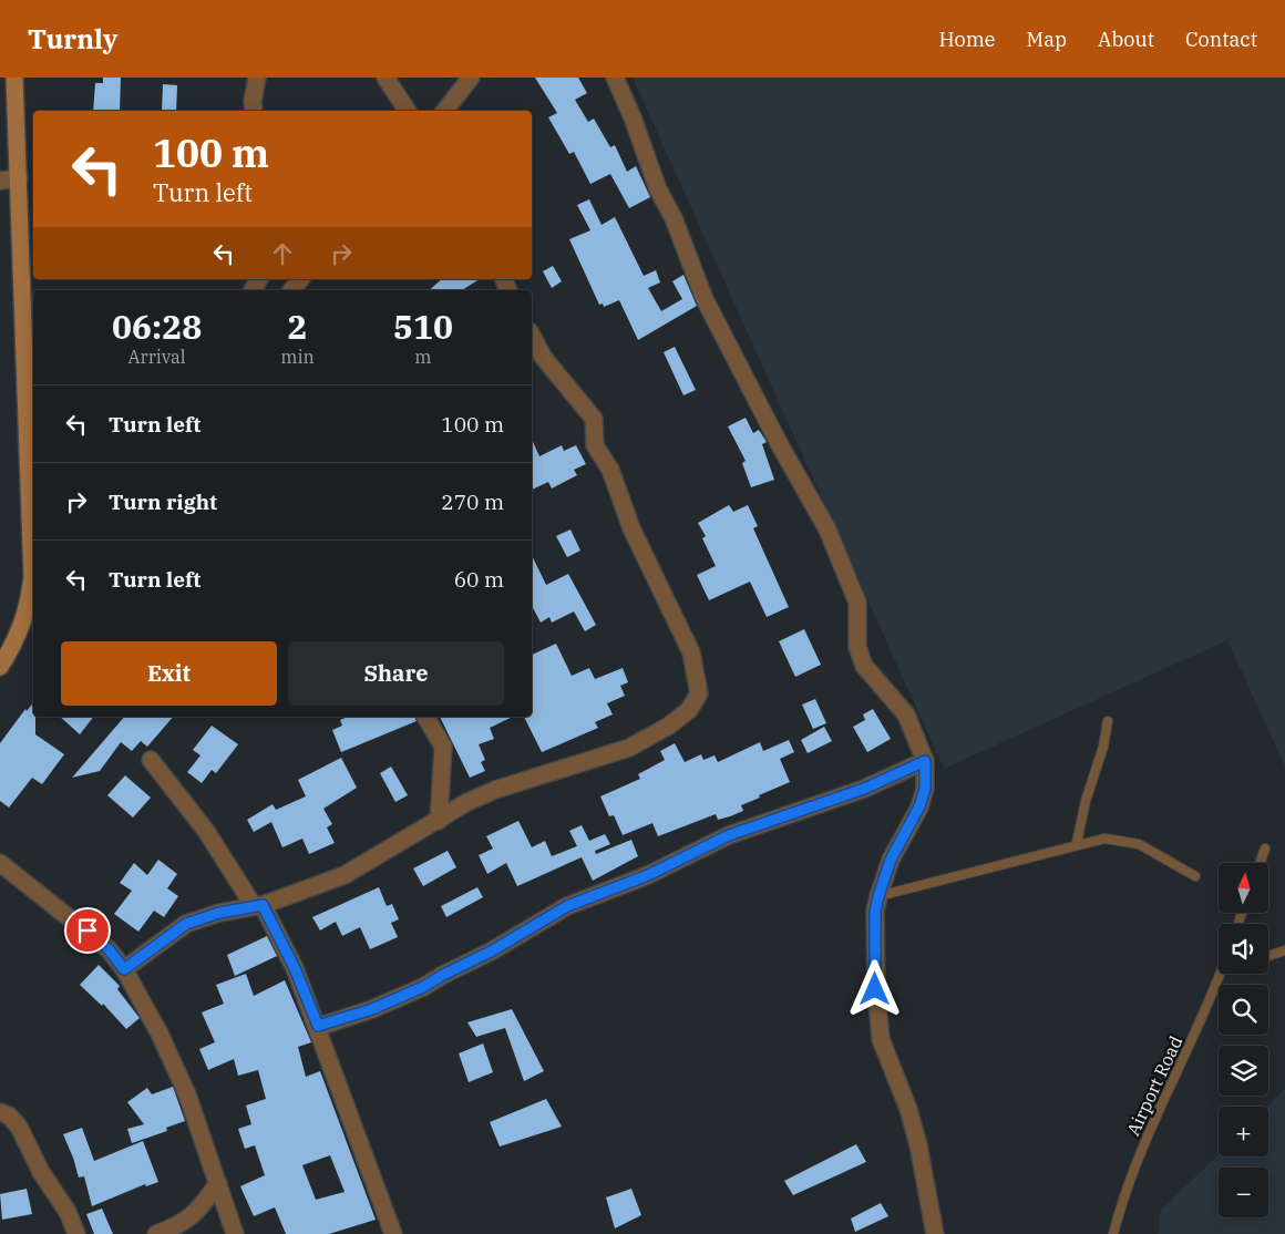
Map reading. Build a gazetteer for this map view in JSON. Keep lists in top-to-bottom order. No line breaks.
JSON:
{"streets":{"lane":["Airport Road"]},"north":"top","page":{"header":"Turnly","nav":["Home","Map","About","Contact"],"turn":["100 m","Turn left"],"eta":["06:28","Arrival","2","min","510","m"],"list":[{"name":"Turn left","value":"100 m"},{"name":"Turn right","value":"270 m"},{"name":"Turn left","value":"60 m"}],"buttons":["Exit","Share"],"map_buttons":["+","−"]}}
